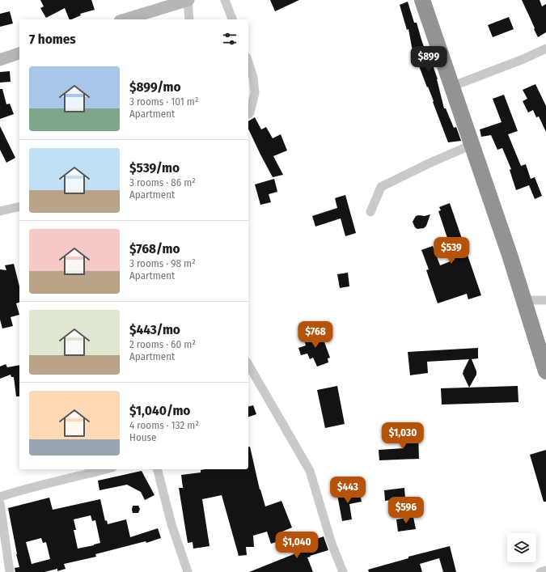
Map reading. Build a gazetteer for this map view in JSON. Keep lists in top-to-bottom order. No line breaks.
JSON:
{"page":{"heading":"7 homes","price":["$899","$539","$768","$1,030","$443","$596","$1,040"],"list":[{"name":"$899/mo","note":"3 rooms · 101 m² · Apartment"},{"name":"$539/mo","note":"3 rooms · 86 m² · Apartment"},{"name":"$768/mo","note":"3 rooms · 98 m² · Apartment"},{"name":"$443/mo","note":"2 rooms · 60 m² · Apartment"},{"name":"$1,040/mo","note":"4 rooms · 132 m² · House"}]}}
